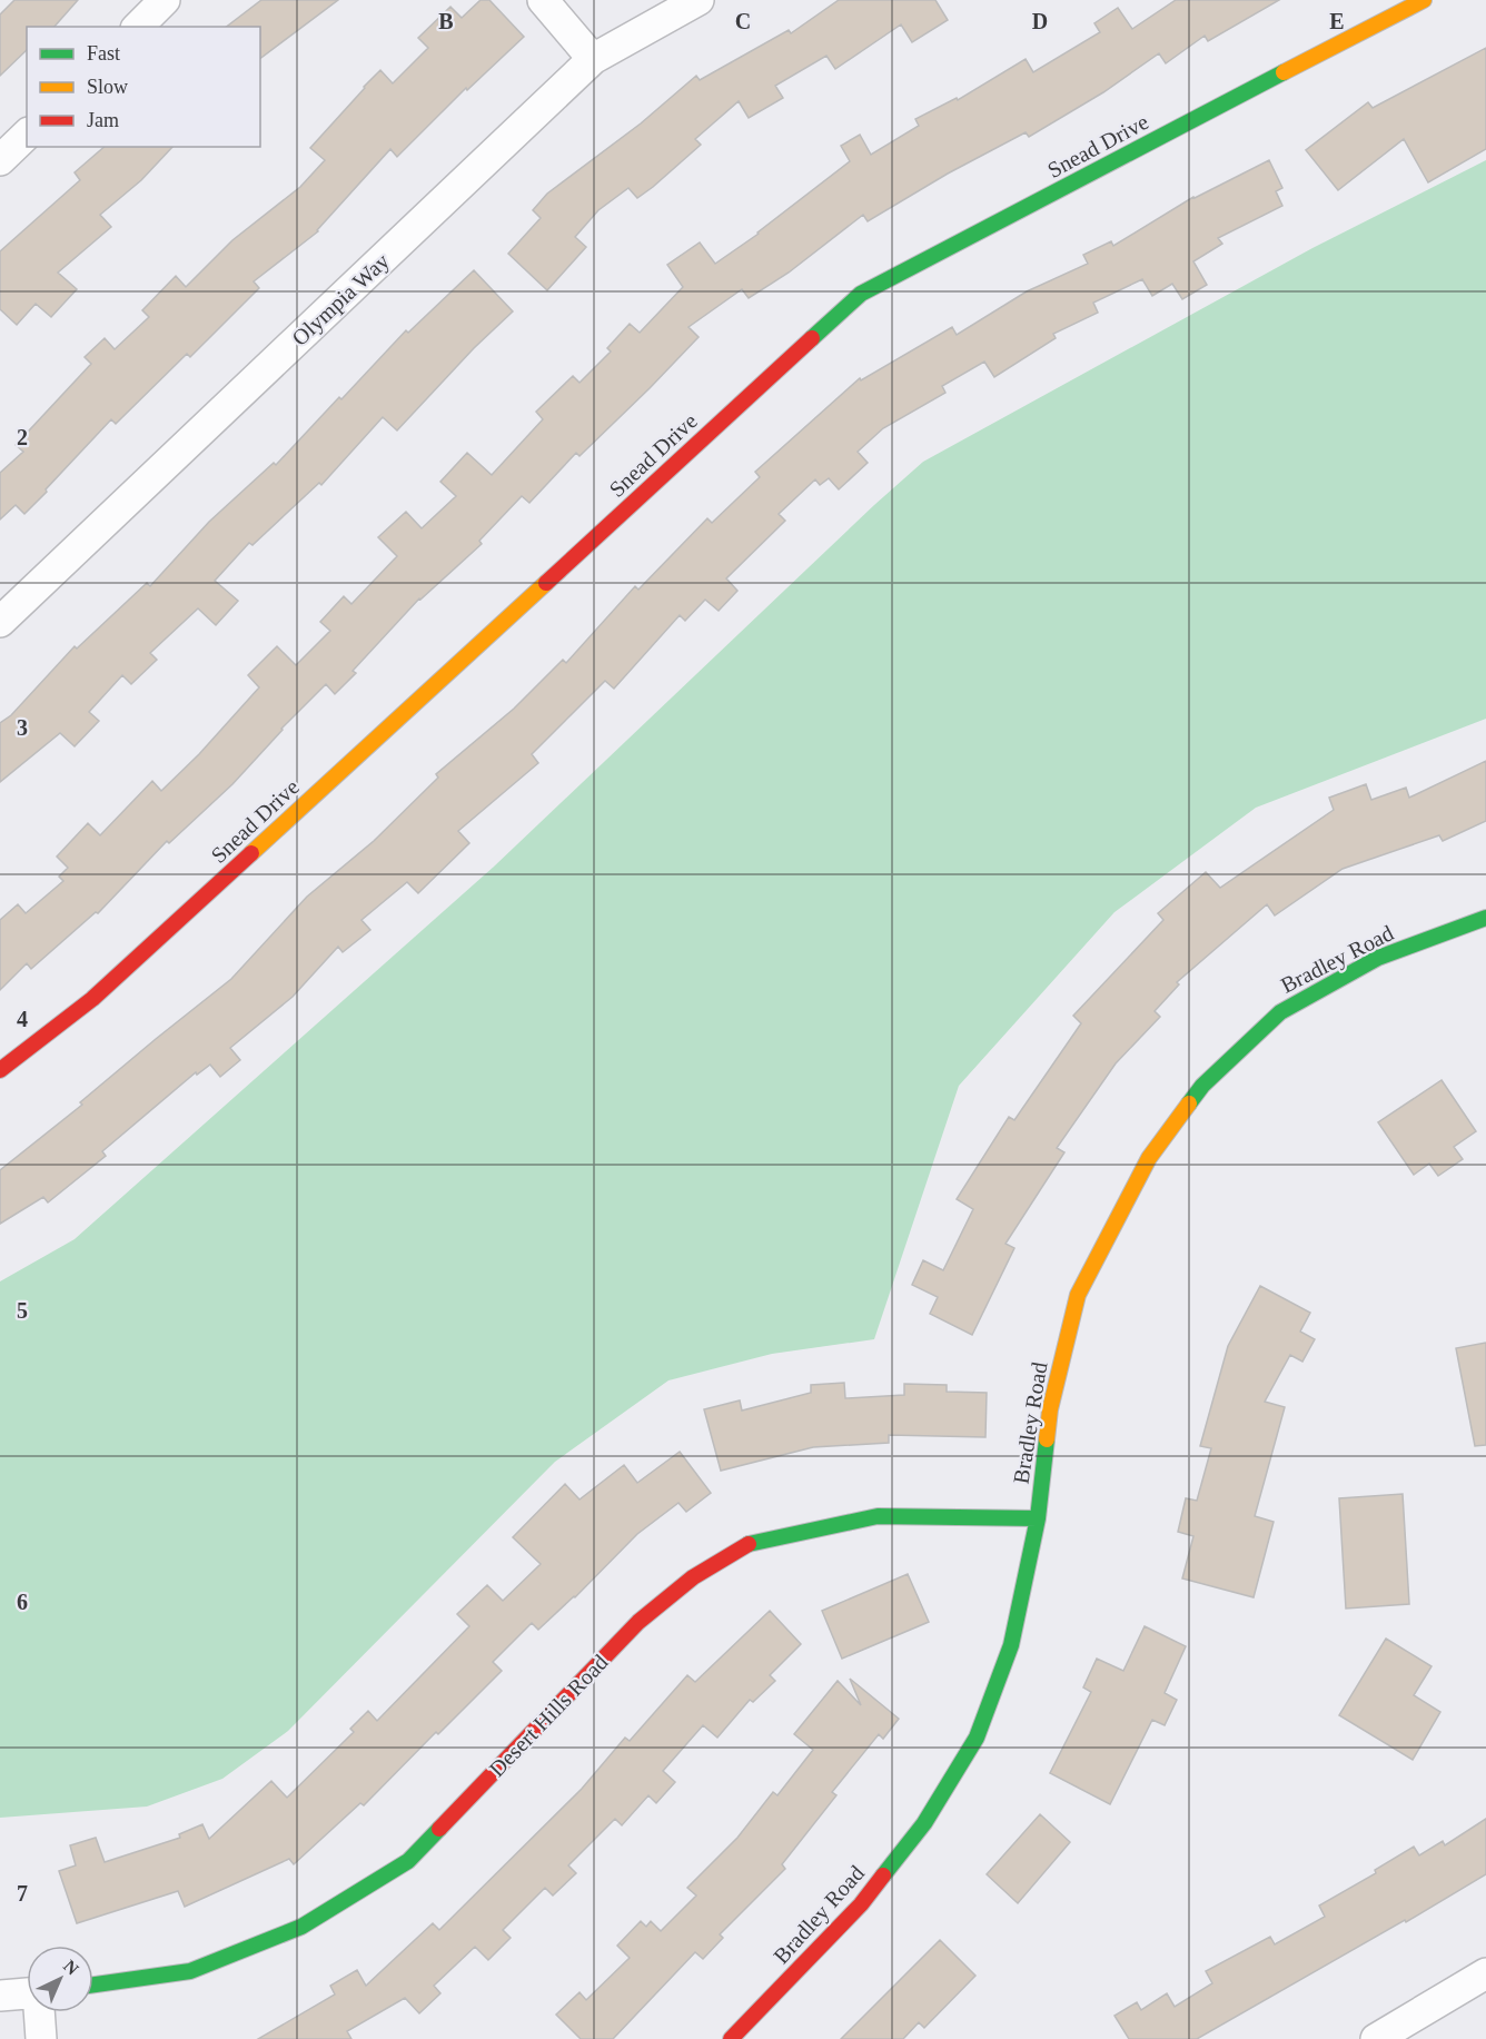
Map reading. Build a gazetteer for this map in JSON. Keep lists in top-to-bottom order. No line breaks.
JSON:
{"streets":{"street":["Snead Drive","Olympia Way","Bradley Road","Desert Hills Road"]},"crossings":[["Bradley Road","Desert Hills Road"]],"legend":["Fast","Slow","Jam"],"north":"top right","grid":{"columns":["B","C","D","E"],"rows":["2","3","4","5","6","7"]}}
